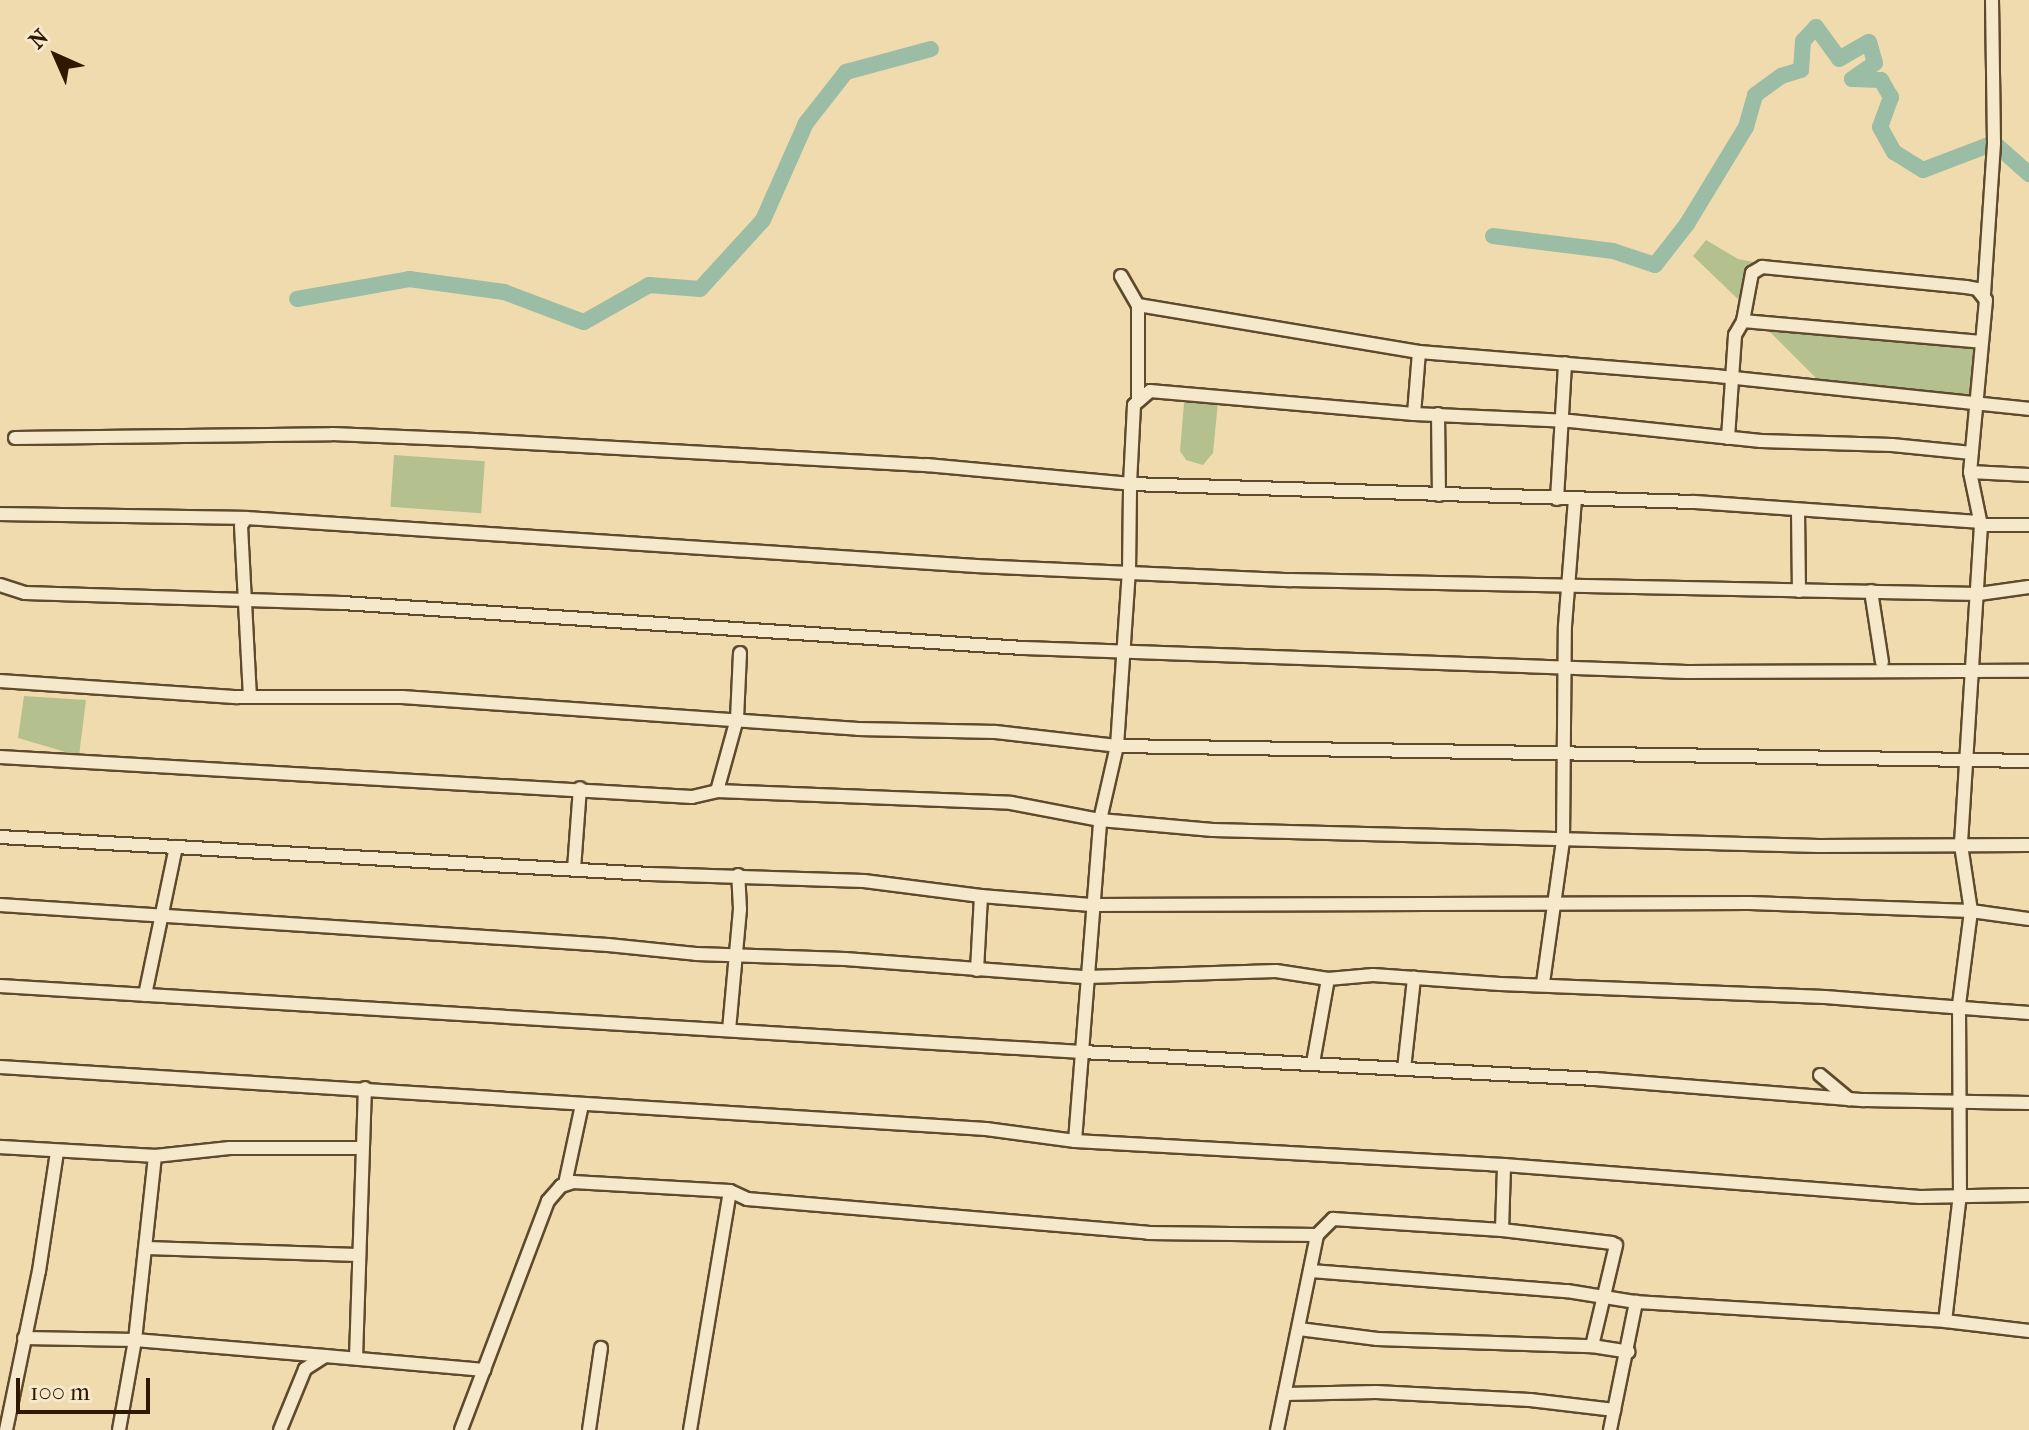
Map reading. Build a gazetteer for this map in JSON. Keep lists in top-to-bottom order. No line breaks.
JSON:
{"scale_bar":"100 m","north":"top left"}
